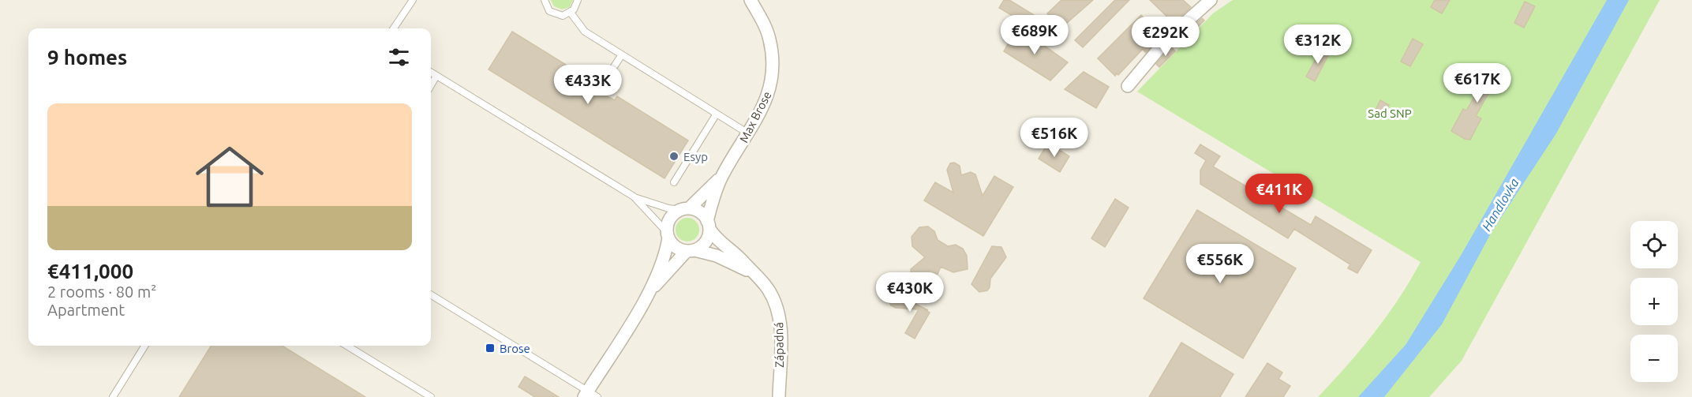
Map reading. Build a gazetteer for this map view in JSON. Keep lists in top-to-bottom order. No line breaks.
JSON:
{"streets":{"street":["Max Brose","Západná"]},"crossings":[["Max Brose","Západná"]],"water":["Handlovka"],"parks":["Sad SNP"],"places":{"other":["Esyp"],"transit":["Brose"]},"page":{"price":["€689K","€292K","€312K","€617K","€433K","€516K","€411K","€556K","€430K"],"heading":"9 homes","list":[{"name":"€411,000","note":"2 rooms · 80 m² · Apartment"}],"map_buttons":["+","−"]}}
